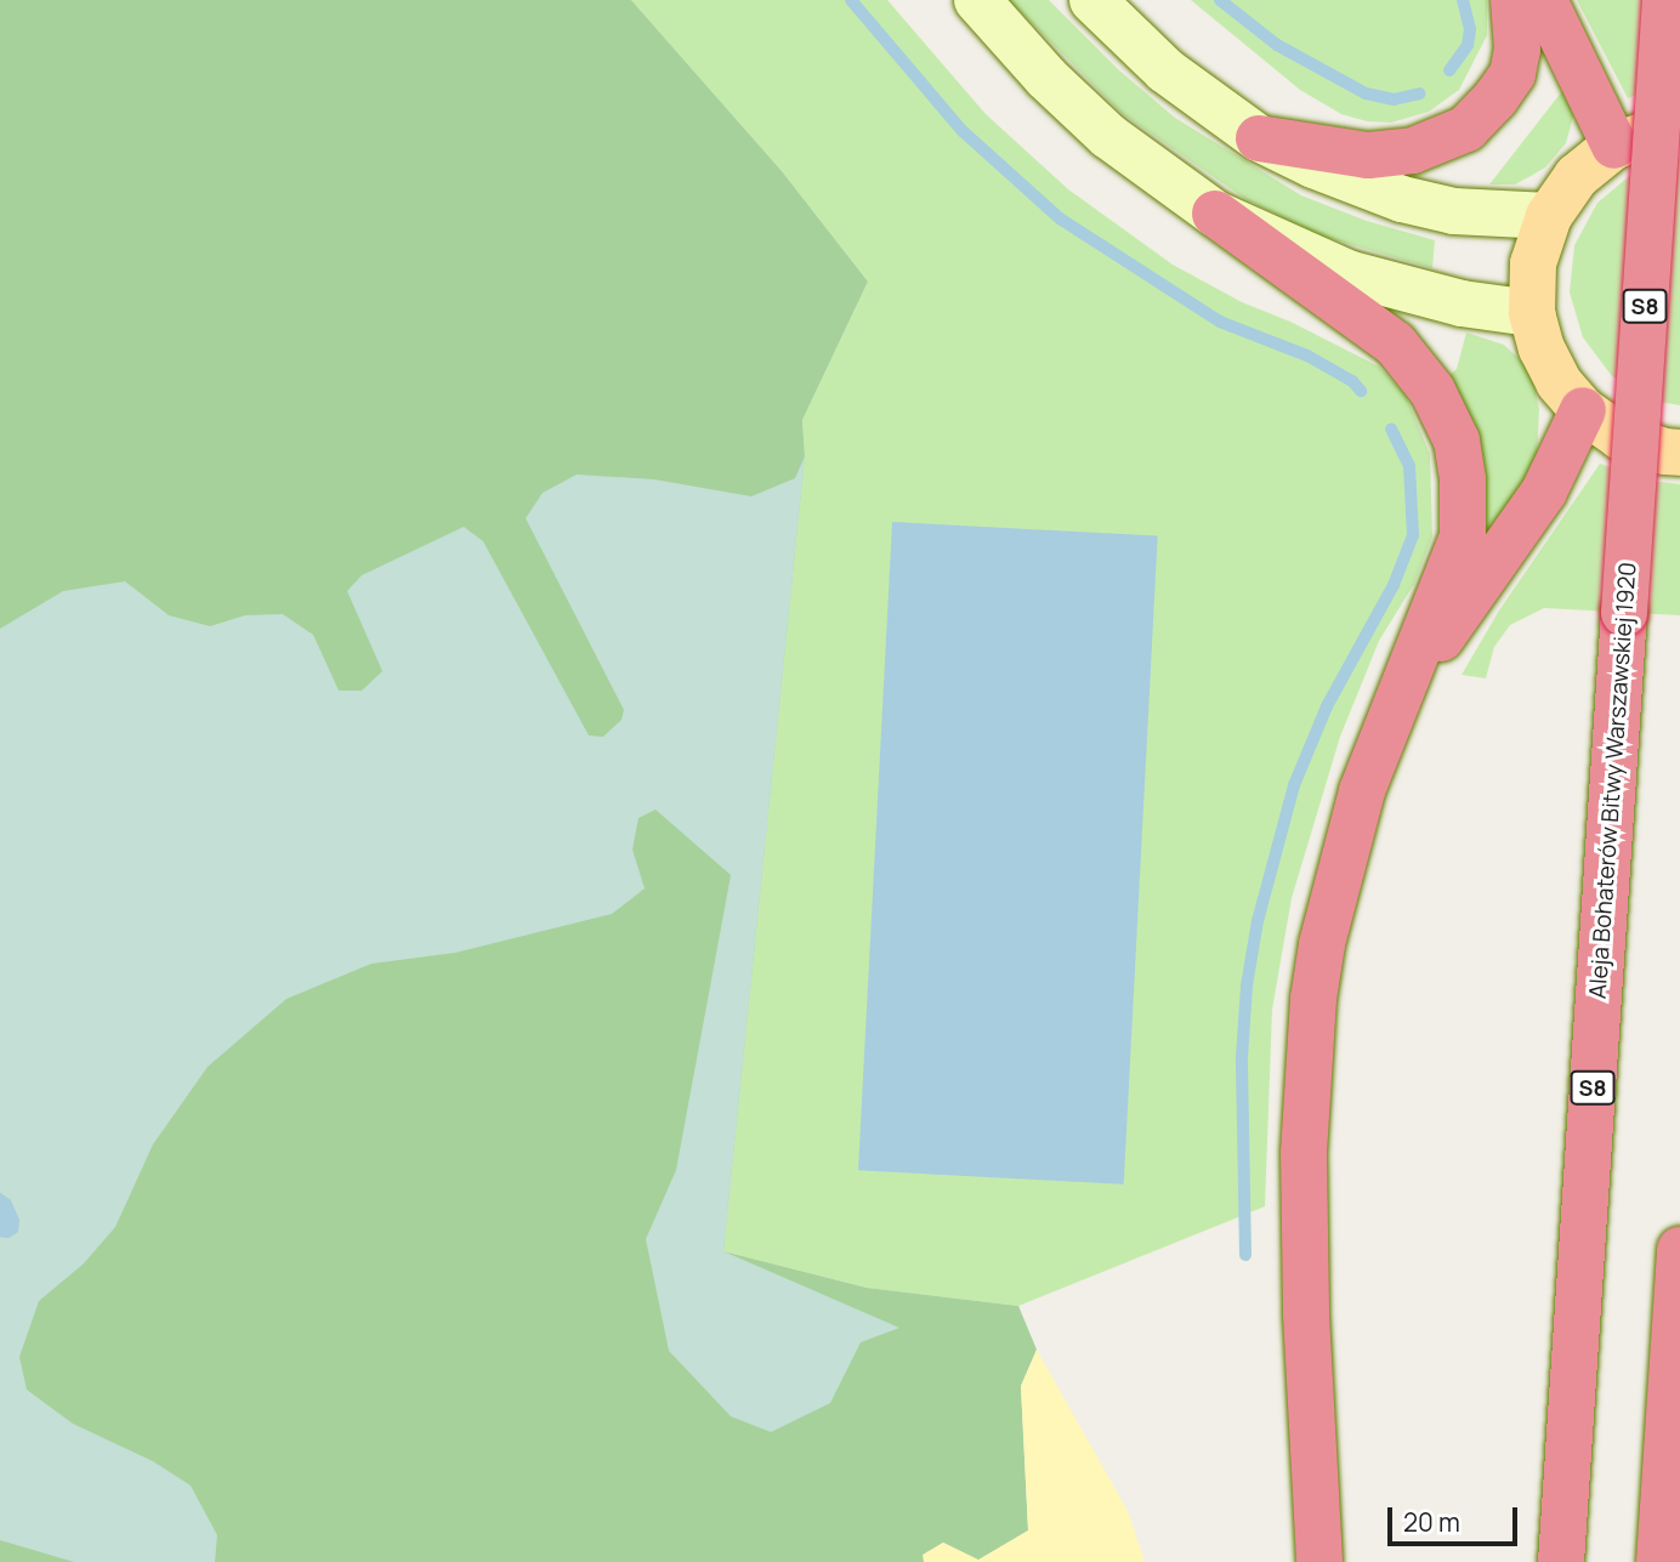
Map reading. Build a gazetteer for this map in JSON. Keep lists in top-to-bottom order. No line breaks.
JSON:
{"streets":{"highway":["S8","Aleja Bohaterów Bitwy Warszawskiej 1920"]},"scale_bar":"20 m"}
